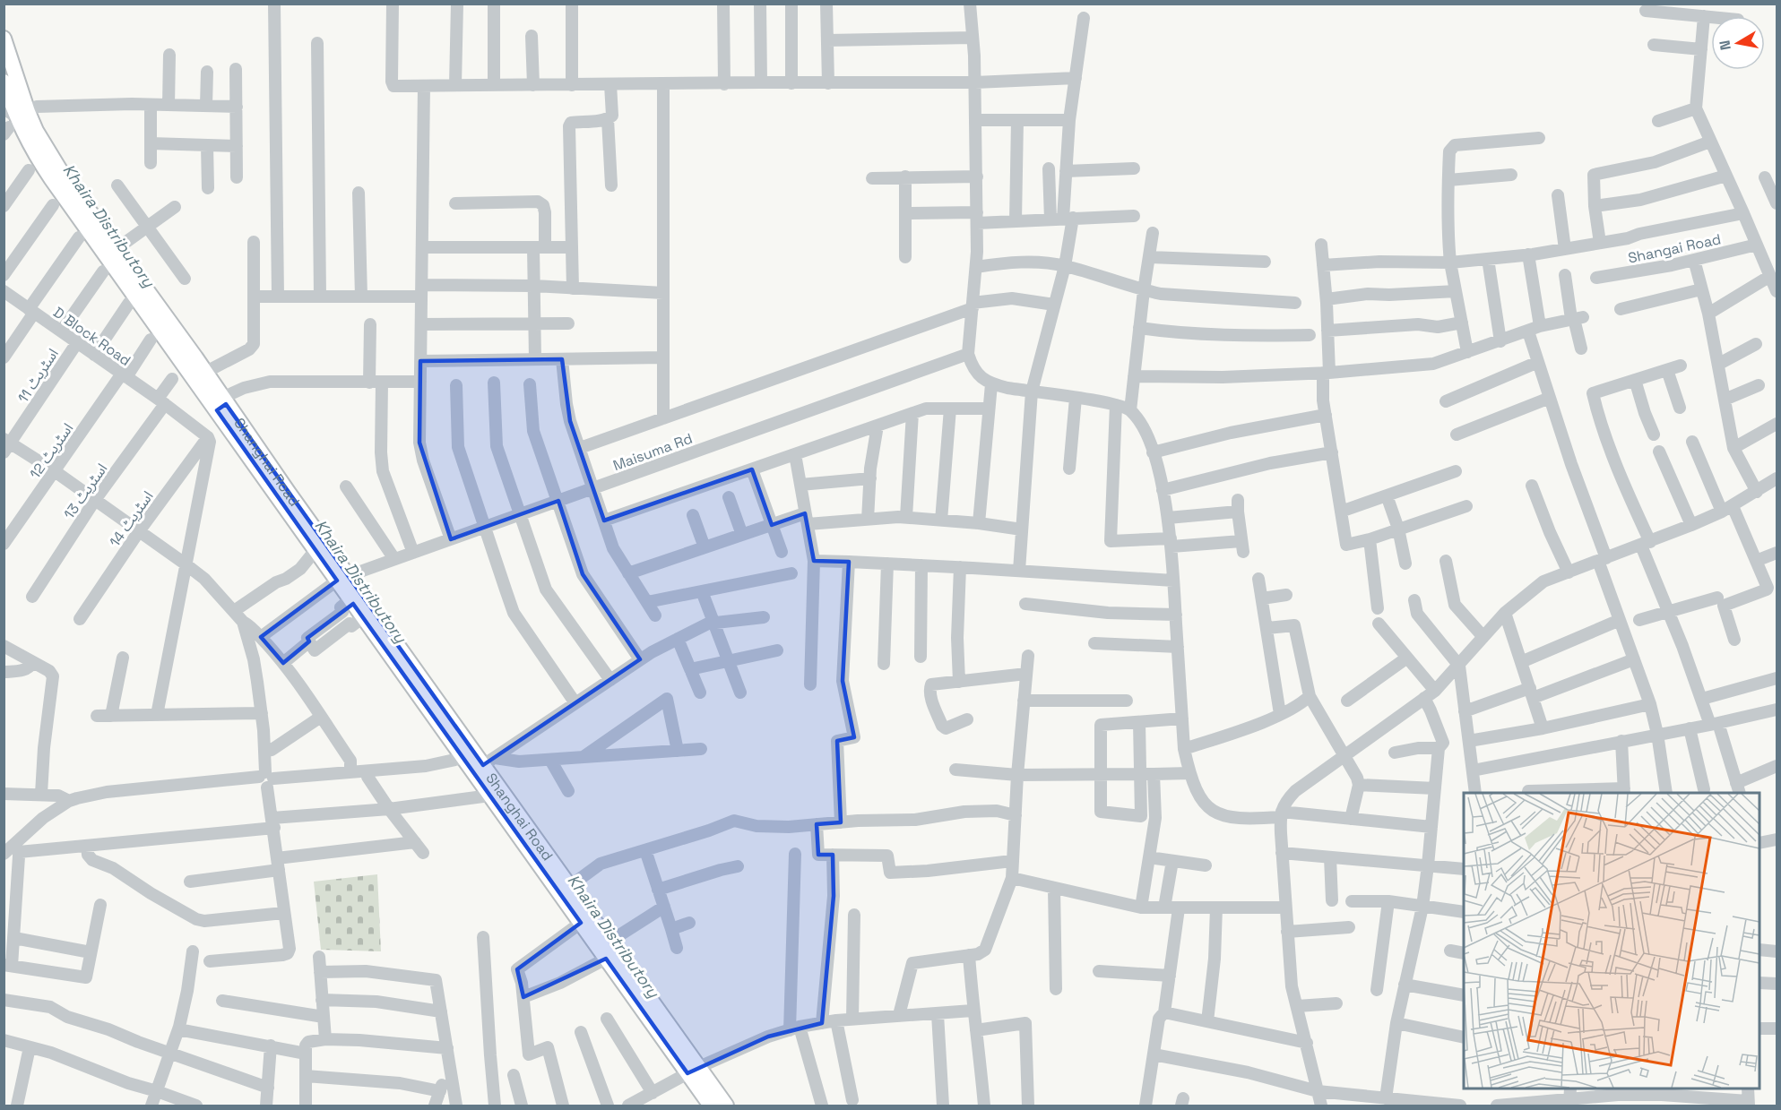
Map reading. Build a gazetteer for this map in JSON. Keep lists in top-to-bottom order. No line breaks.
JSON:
{"streets":{"main road":["Shanghai Road"],"street":["Shangai Road","D Block Road","اسٹریٹ 11","اسٹریٹ 12","Maisuma Rd","اسٹریٹ 13","اسٹریٹ 14"]},"crossings":[["D Block Road","اسٹریٹ 11"],["D Block Road","اسٹریٹ 12"],["D Block Road","اسٹریٹ 13"],["D Block Road","اسٹریٹ 14"],["Maisuma Rd","Shanghai Road"]],"water":["Khaira Distributory"],"north":"left"}
